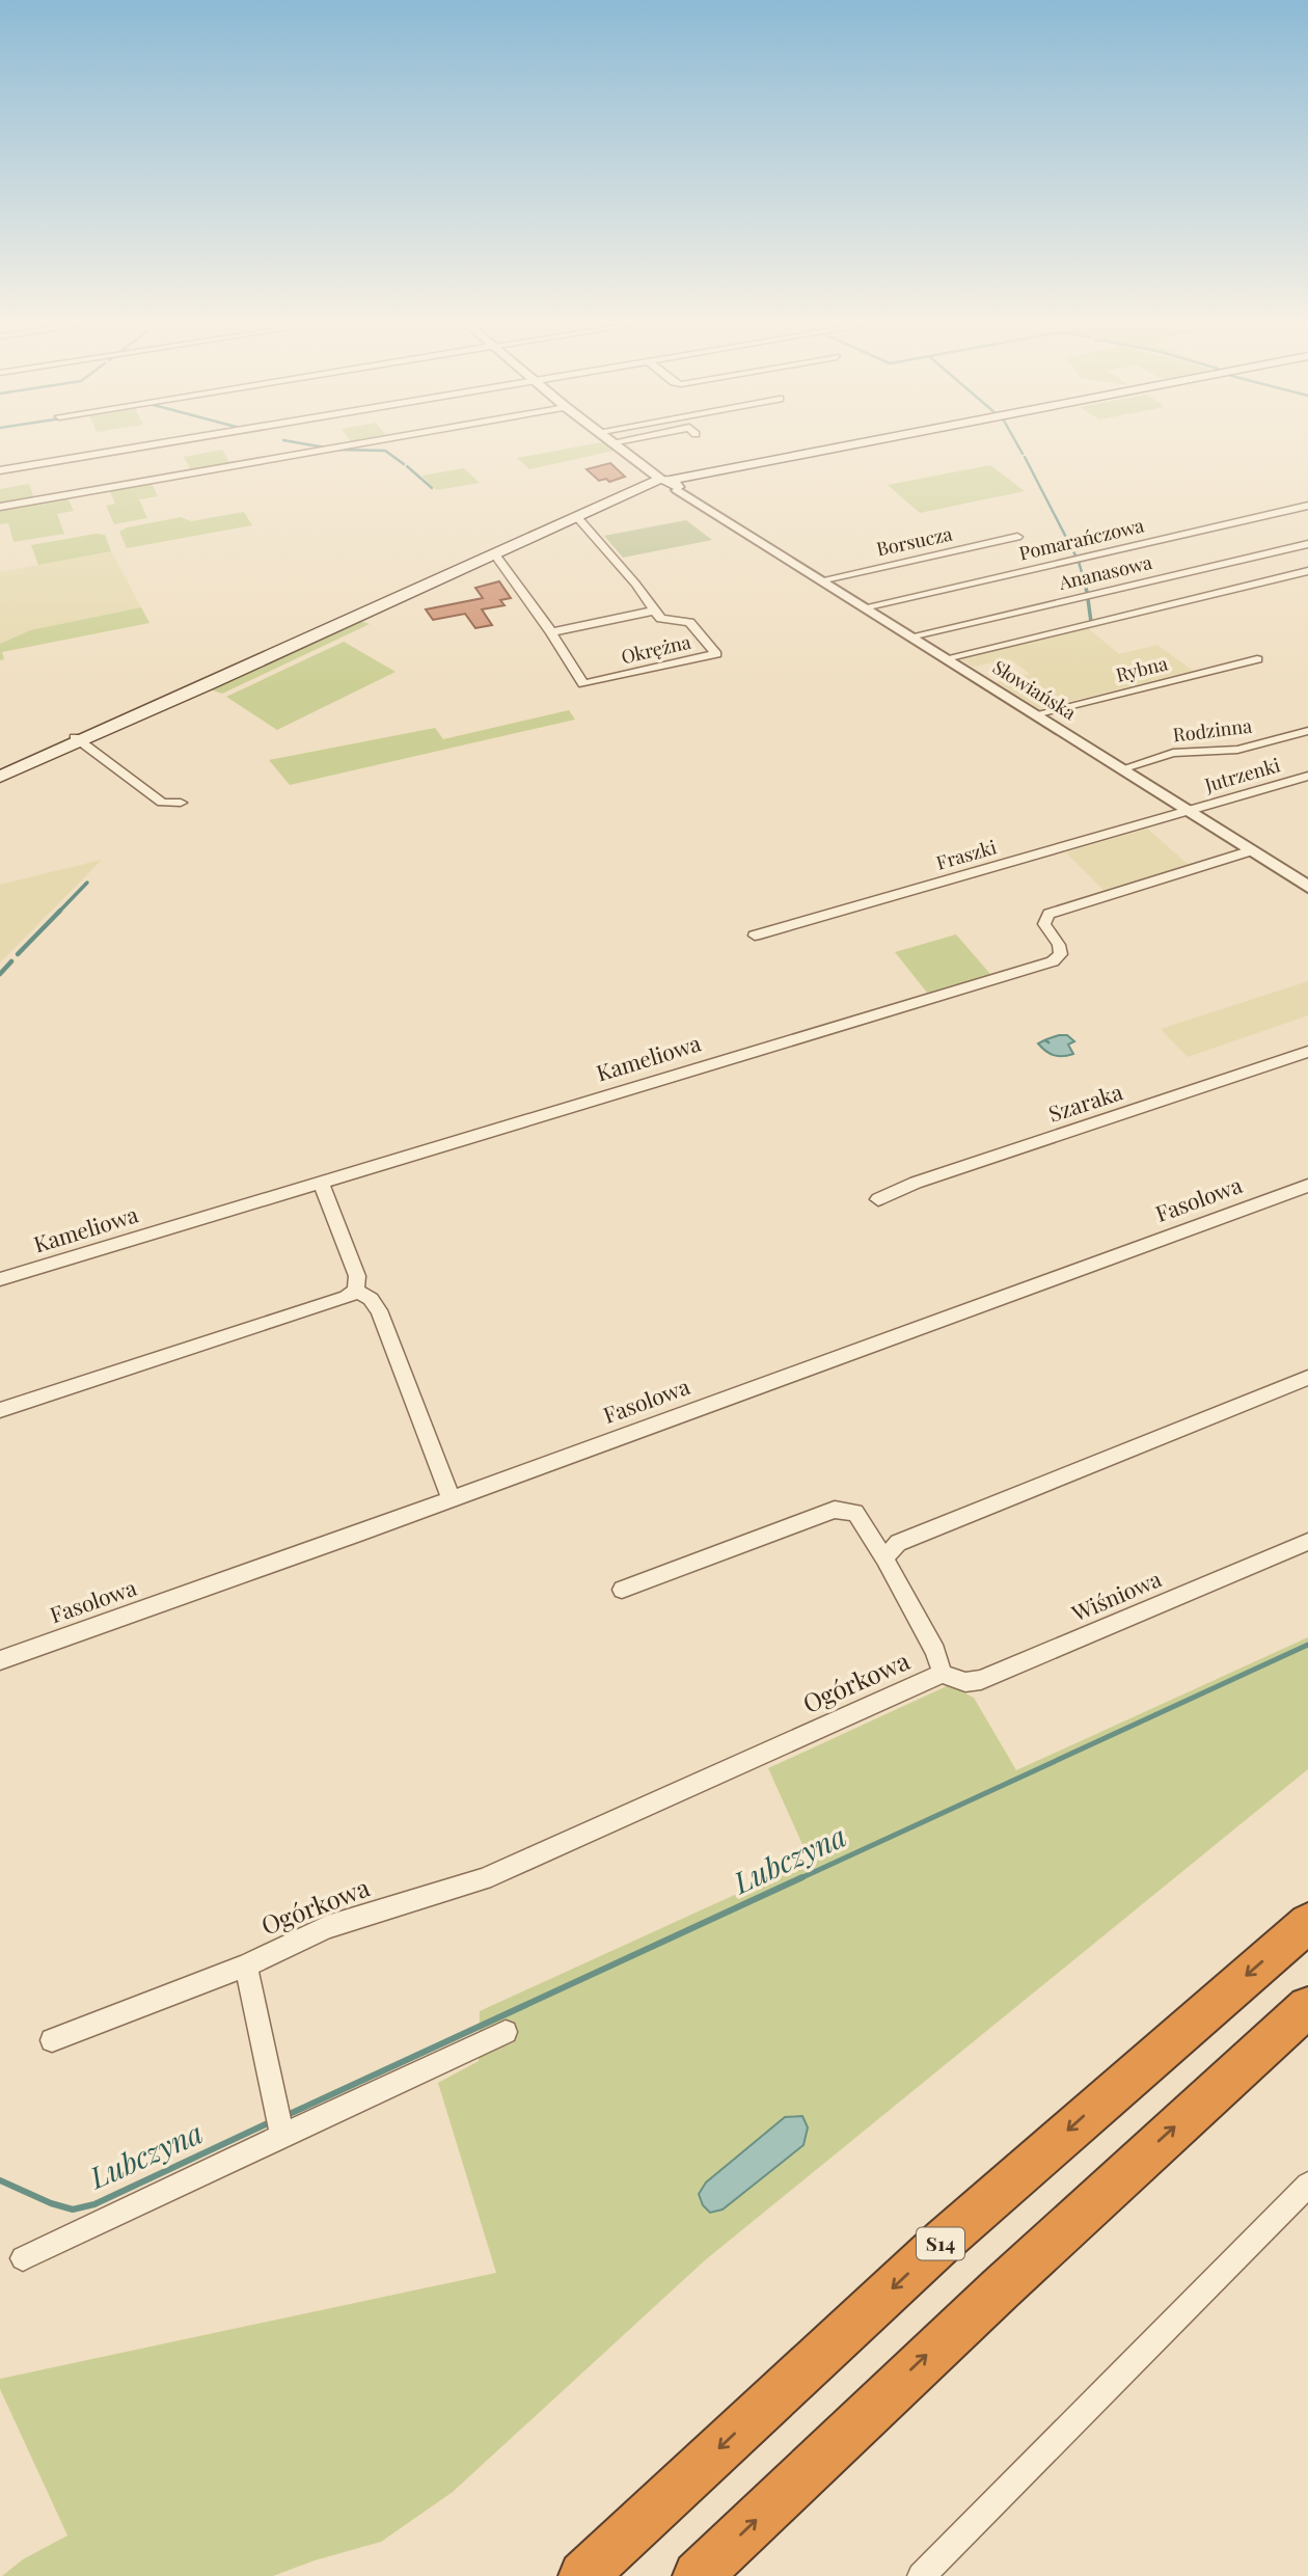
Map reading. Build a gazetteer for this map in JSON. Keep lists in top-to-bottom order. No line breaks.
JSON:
{"streets":{"highway":["S14"],"street":["Pomarańczowa","Borsucza","Ananasowa","Okrężna","Rybna","Słowiańska","Rodzinna","Jutrzenki","Fraszki","Kameliowa","Szaraka","Fasolowa","Wiśniowa","Ogórkowa"]},"crossings":[["Pomarańczowa","Słowiańska"],["Borsucza","Słowiańska"],["Ananasowa","Słowiańska"],["Rybna","Słowiańska"],["Słowiańska","Rodzinna"],["Słowiańska","Jutrzenki"],["Słowiańska","Fraszki"],["Słowiańska","Kameliowa"],["Jutrzenki","Fraszki"],["Wiśniowa","Ogórkowa"]],"water":["Lubczyna"]}
